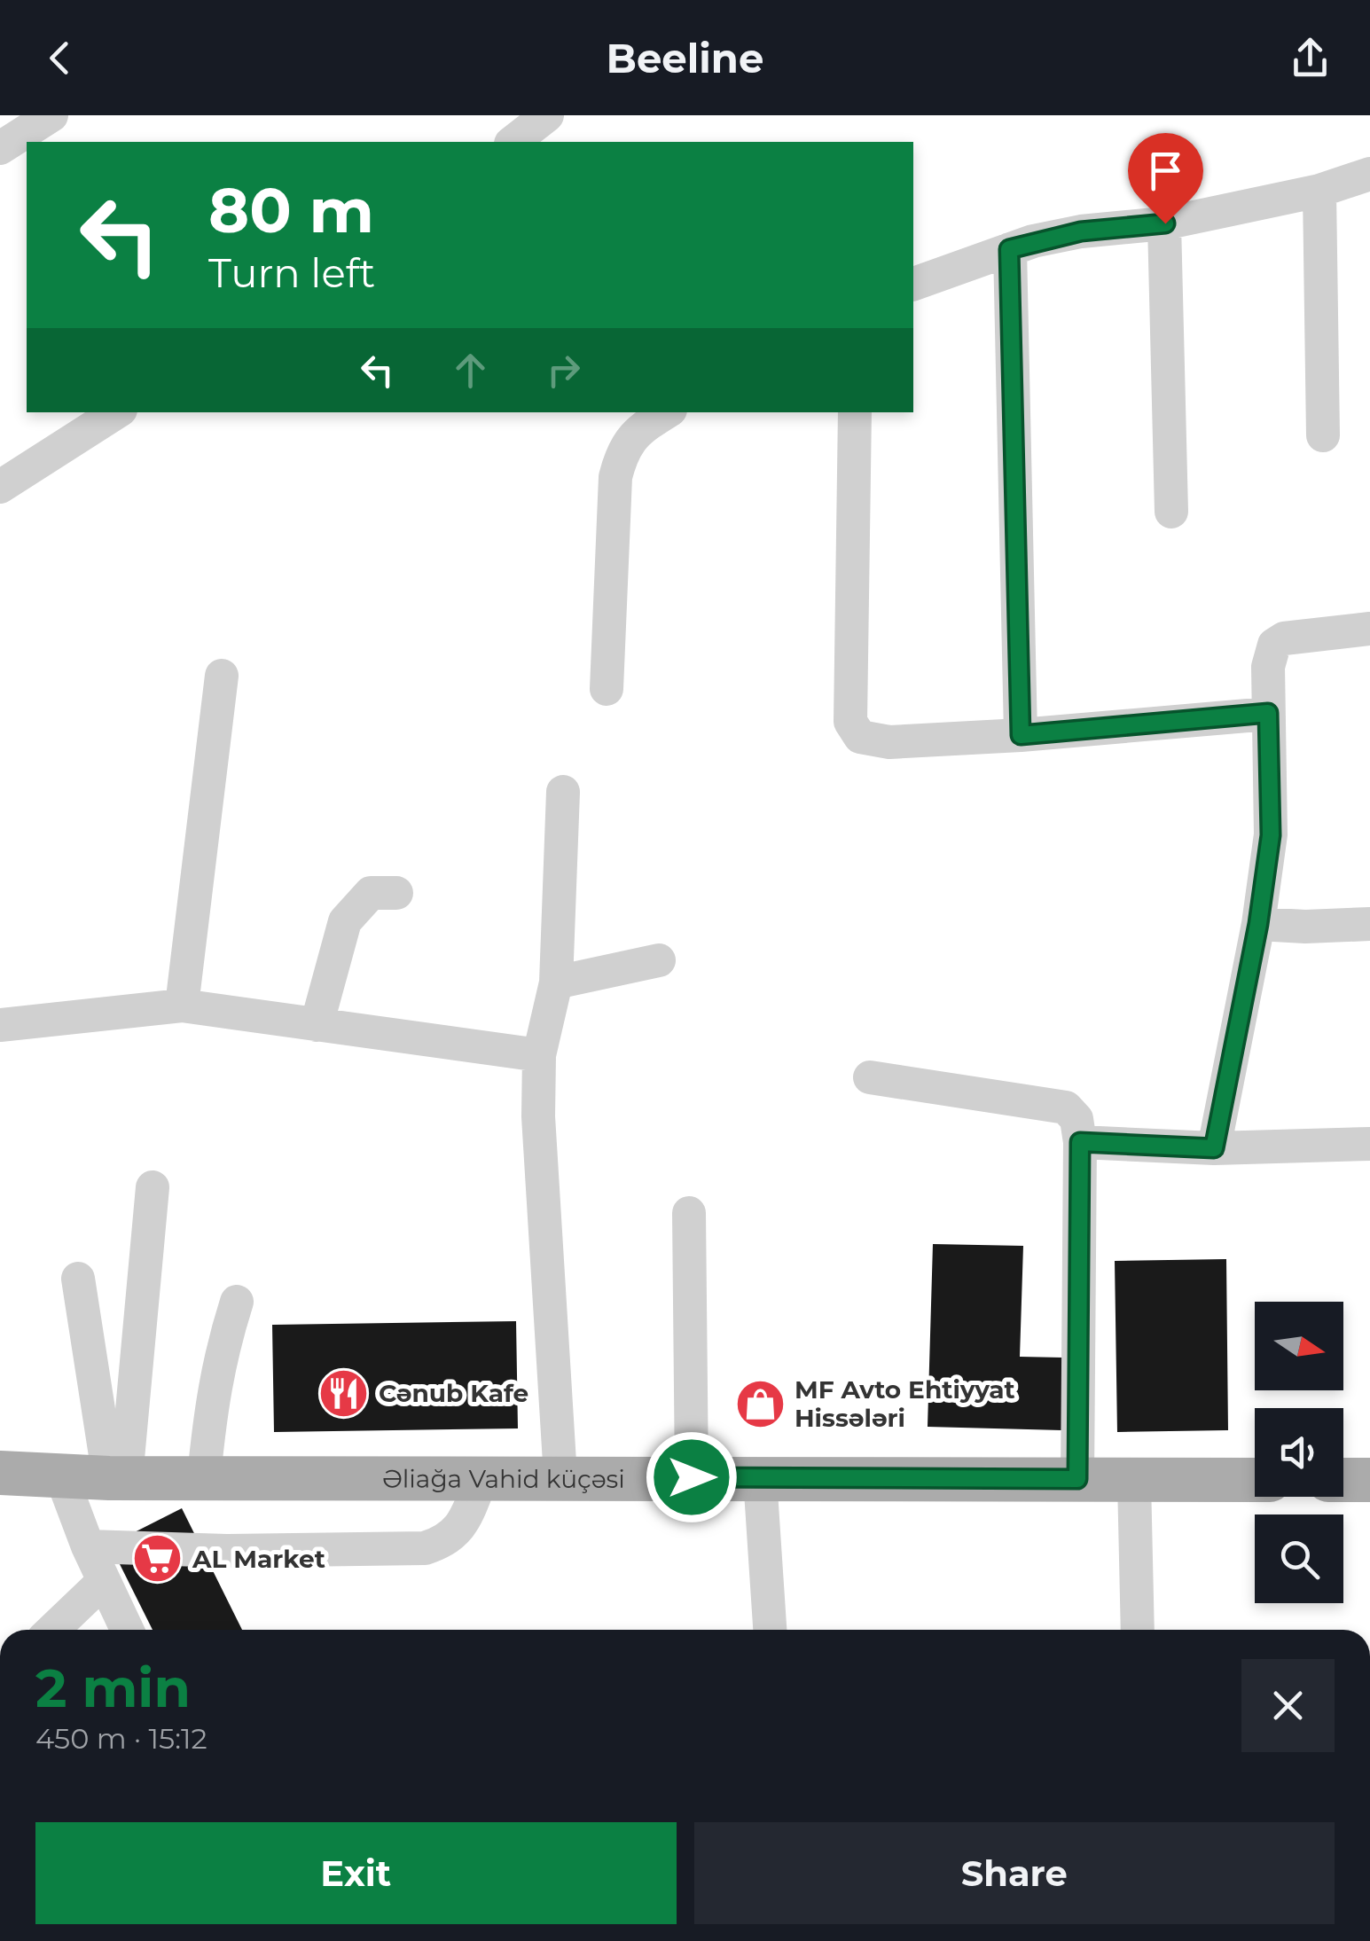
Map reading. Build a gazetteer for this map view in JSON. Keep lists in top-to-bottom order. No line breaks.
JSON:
{"streets":{"main road":["Əliağa Vahid küçəsi"]},"places":{"restaurant":["Cənub Kafe"],"shop":["MF Avto Ehtiyyat Hissələri"],"supermarket":["AL Market"]},"north":"right","page":{"header":"Beeline","turn":["80 m","Turn left"],"heading":["2 min","450 m · 15:12"],"buttons":["Exit","Share"]}}
